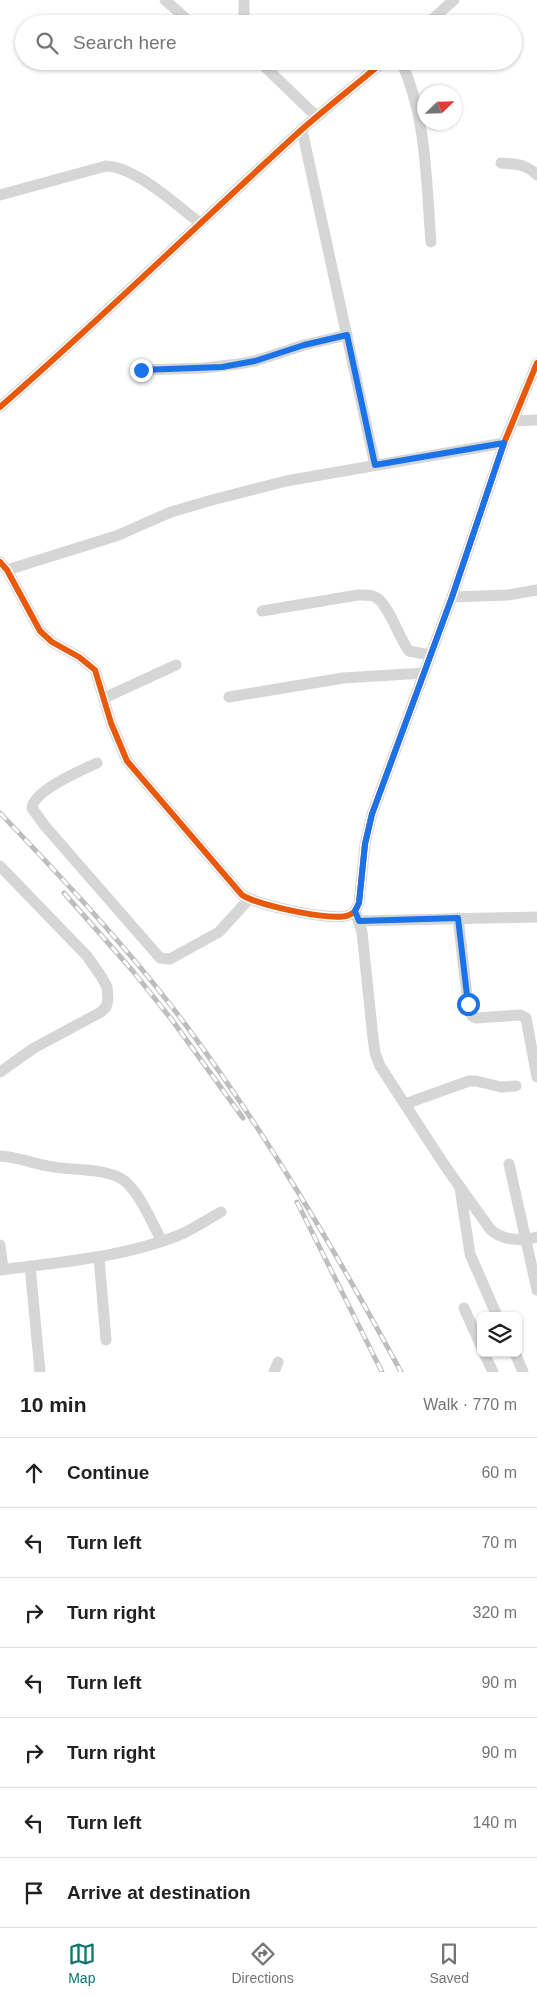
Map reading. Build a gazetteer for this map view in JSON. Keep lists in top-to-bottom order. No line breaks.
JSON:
{"north":"top right","page":{"search":"Search here","heading":["10 min","Walk · 770 m"],"list":[["Continue","60 m"],["Turn left","70 m"],["Turn right","320 m"],["Turn left","90 m"],["Turn right","90 m"],["Turn left","140 m"],"Arrive at destination"],"nav":["Map","Directions","Saved"]}}
